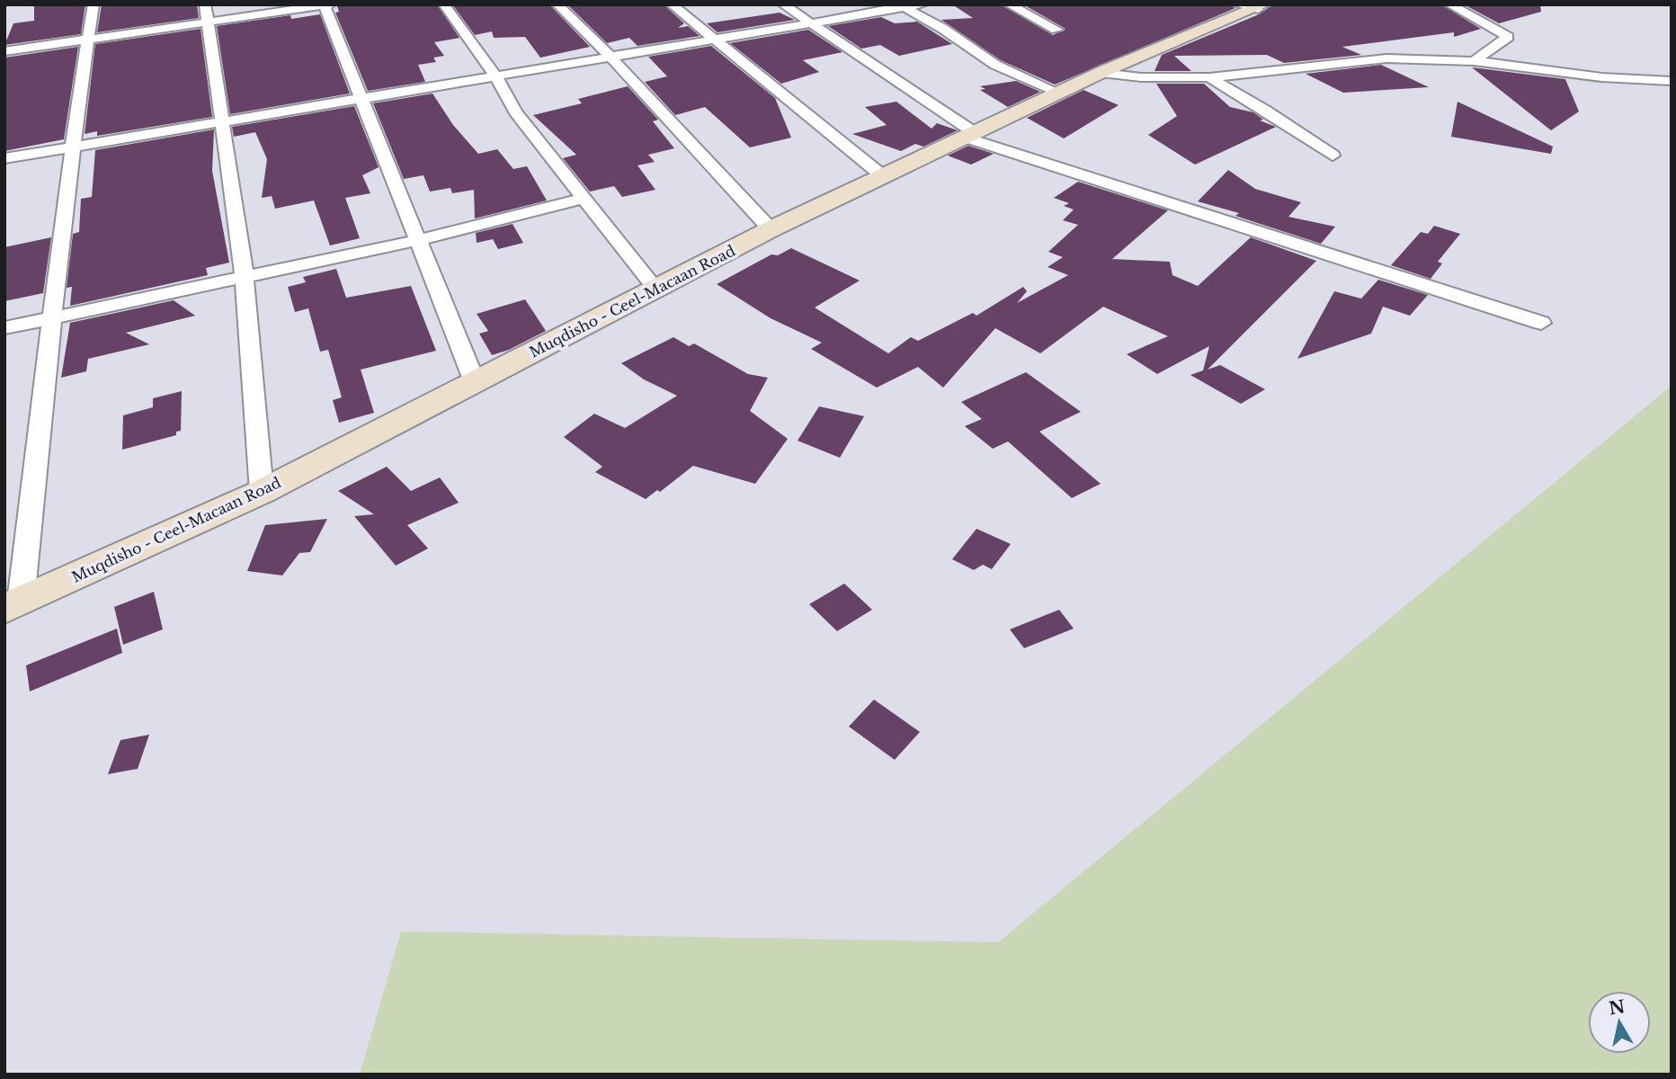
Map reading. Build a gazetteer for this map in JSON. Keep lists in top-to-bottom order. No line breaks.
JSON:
{"streets":{"street":["Muqdisho - Ceel-Macaan Road"]},"north":"top"}
